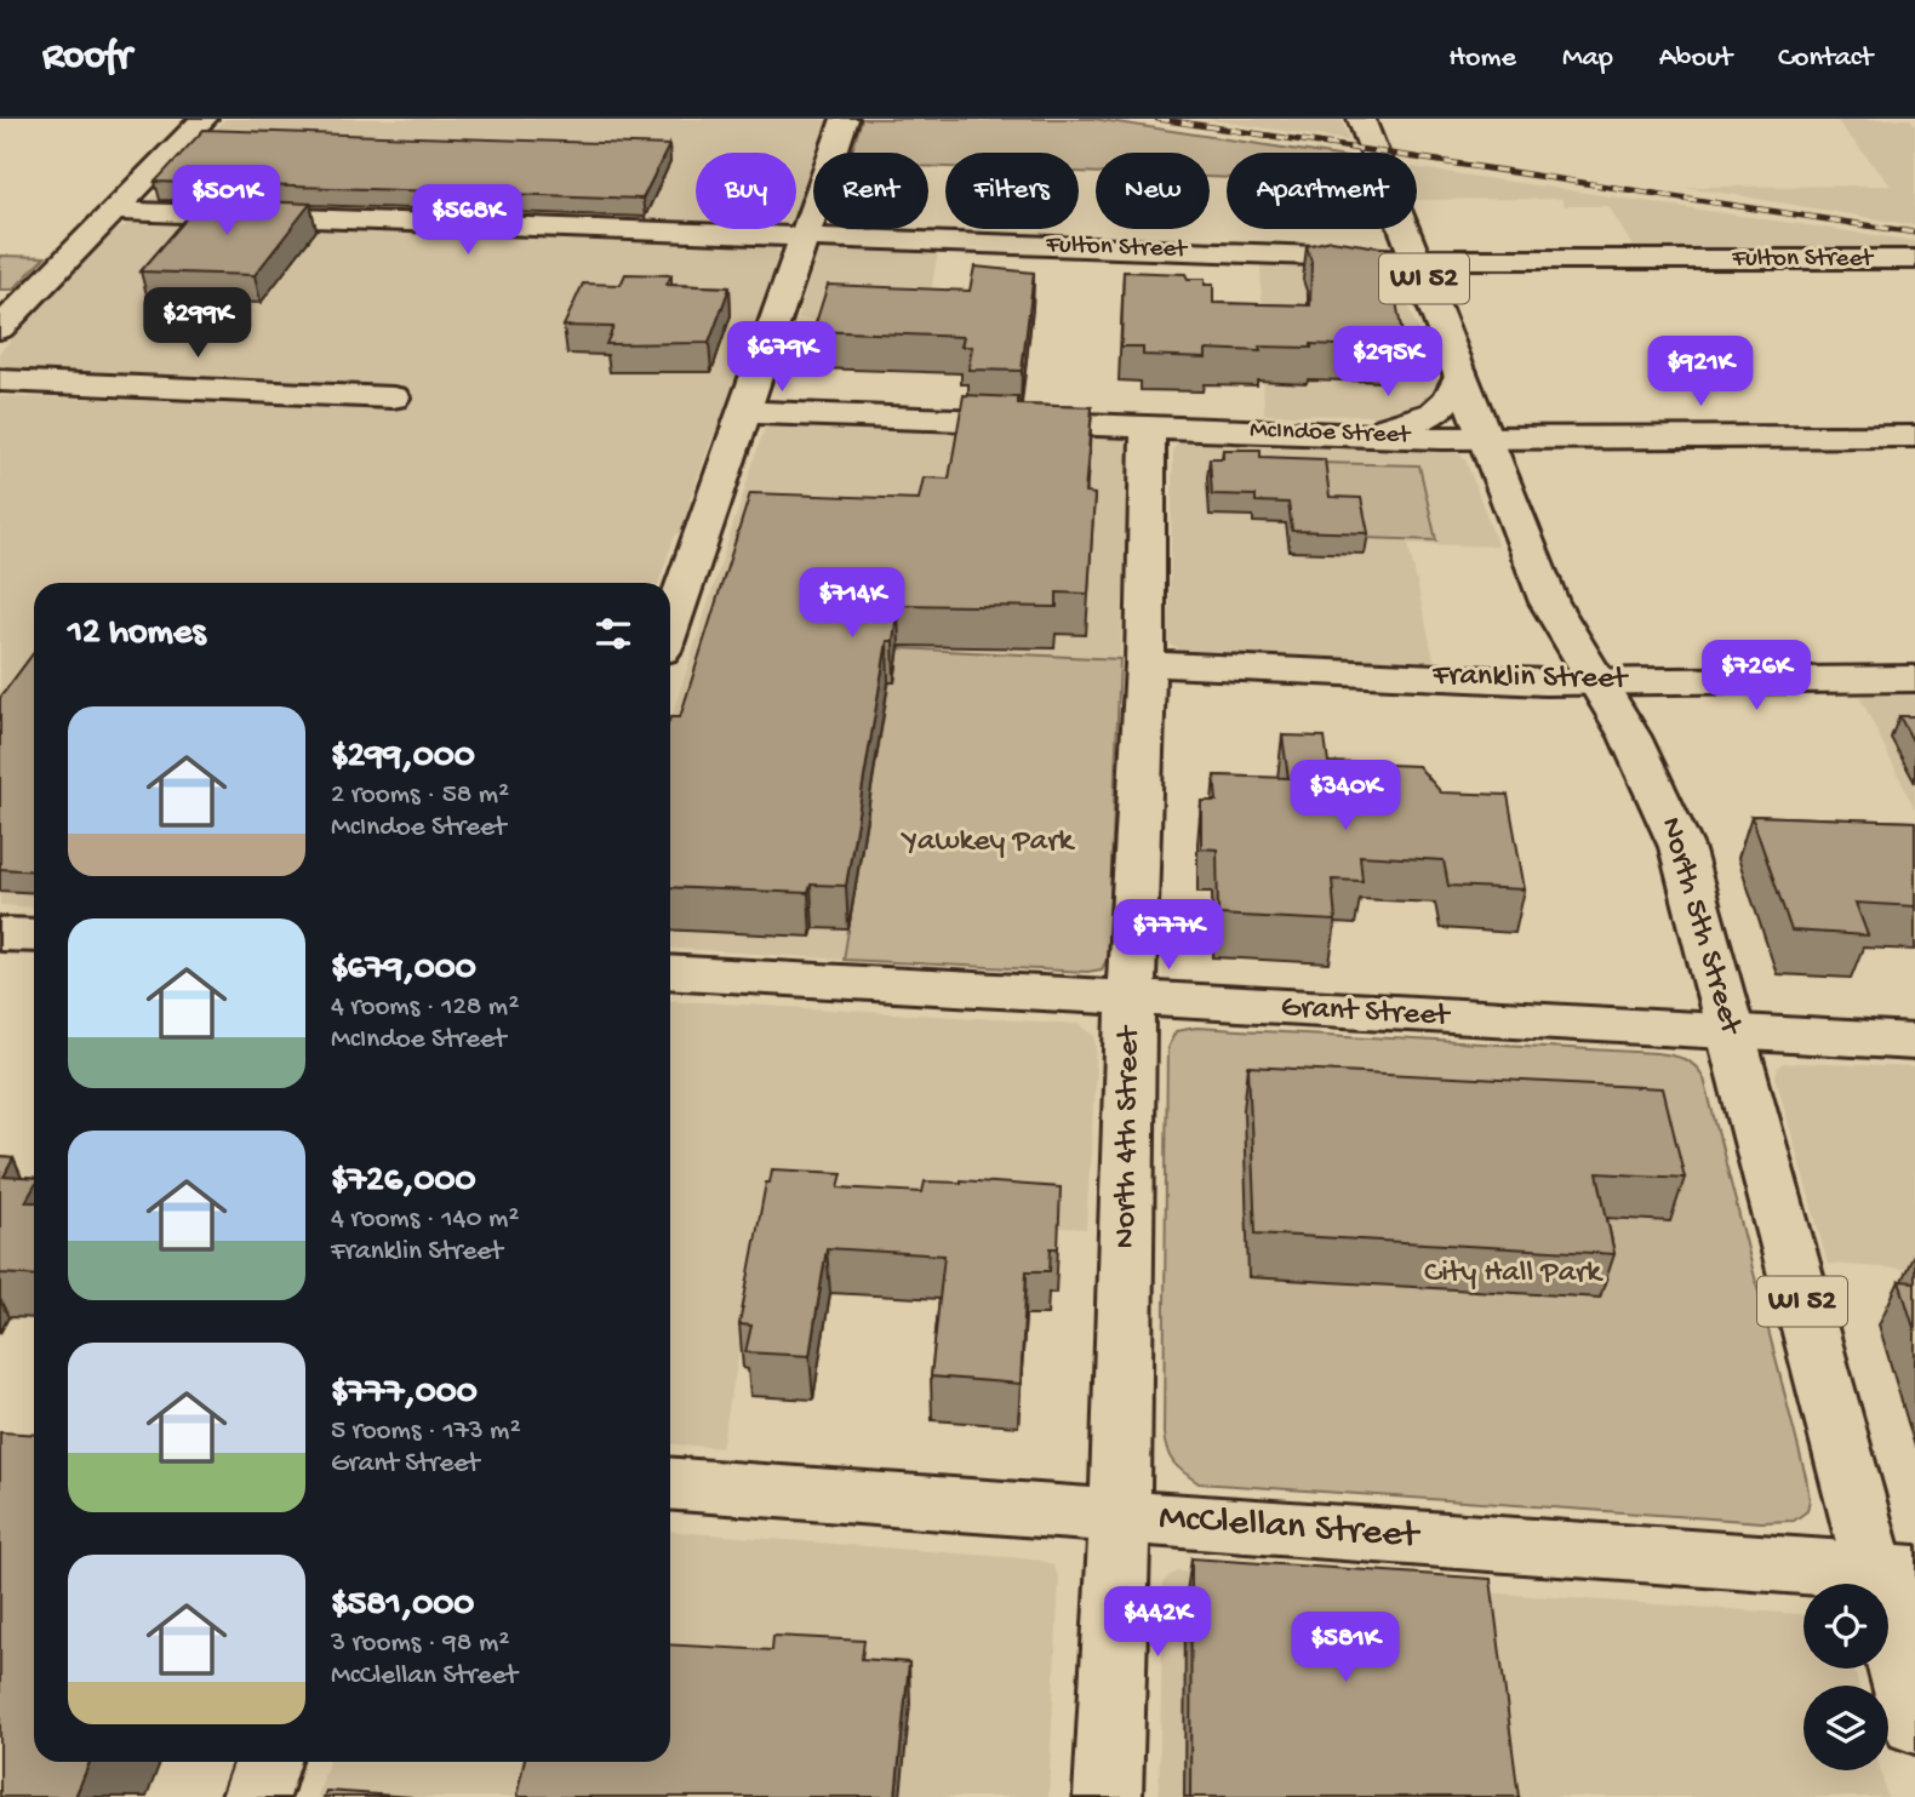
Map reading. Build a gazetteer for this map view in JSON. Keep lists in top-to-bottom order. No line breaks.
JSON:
{"streets":{"street":["Fulton Street","WI 52","McIndoe Street","Franklin Street","North 5th Street","Grant Street","North 4th Street","McClellan Street"]},"crossings":[["Fulton Street","North 5th Street"],["McIndoe Street","North 5th Street"],["McIndoe Street","North 4th Street"],["Franklin Street","North 5th Street"],["Franklin Street","North 4th Street"],["North 5th Street","Grant Street"],["North 5th Street","McClellan Street"],["Grant Street","North 4th Street"],["North 4th Street","McClellan Street"]],"parks":["Yawkey Park","City Hall Park"],"page":{"header":"Roofr","nav":["Home","Map","About","Contact"],"chip":["Buy","Rent","Filters","New","Apartment"],"price":["$501K","$568K","$299K","$679K","$295K","$921K","$714K","$726K","$340K","$777K","$442K","$581K"],"heading":"12 homes","list":[{"name":"$299,000","note":"2 rooms · 58 m² · McIndoe Street"},{"name":"$679,000","note":"4 rooms · 128 m² · McIndoe Street"},{"name":"$726,000","note":"4 rooms · 140 m² · Franklin Street"},{"name":"$777,000","note":"5 rooms · 173 m² · Grant Street"},{"name":"$581,000","note":"3 rooms · 98 m² · McClellan Street"}]}}
